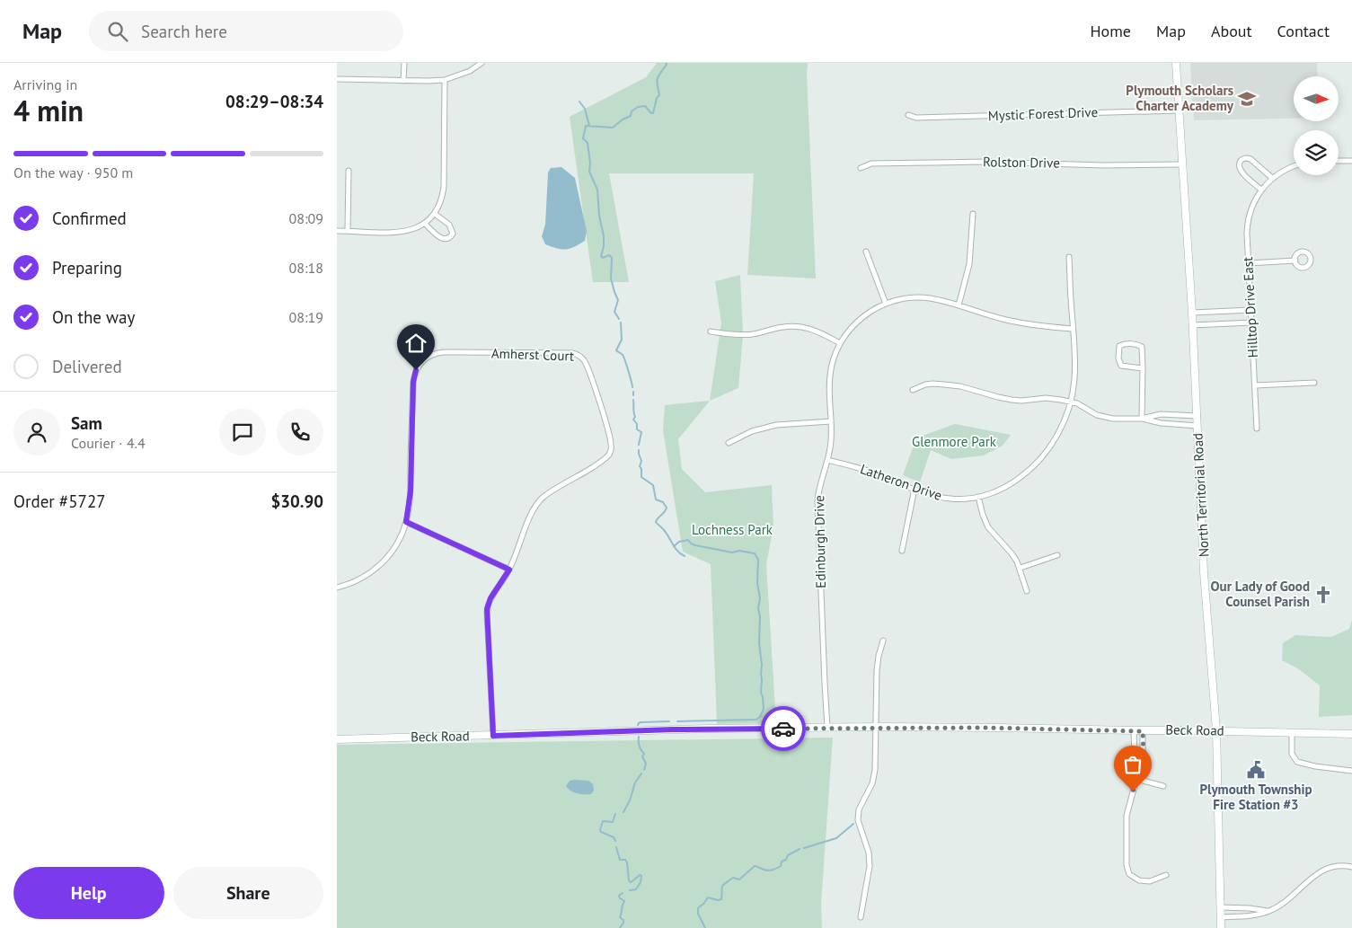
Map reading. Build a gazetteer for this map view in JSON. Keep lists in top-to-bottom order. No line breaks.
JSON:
{"streets":{"main road":["North Territorial Road","Beck Road"],"street":["Mystic Forest Drive","Rolston Drive","Hilltop Drive East","Amherst Court","Latheron Drive","Edinburgh Drive"]},"crossings":[["Mystic Forest Drive","North Territorial Road"],["Rolston Drive","North Territorial Road"],["Amherst Court","Beck Road"],["Latheron Drive","Edinburgh Drive"],["North Territorial Road","Beck Road"],["Edinburgh Drive","Beck Road"]],"parks":["Glenmore Park","Lochness Park"],"places":{"school or university":["Plymouth Scholars Charter Academy"],"church":["Our Lady of Good Counsel Parish"],"public building":["Plymouth Township Fire Station #3"]},"north":"right","page":{"header":"Map","search":"Search here","nav":["Home","Map","About","Contact"],"heading":["4 min","Arriving in","08:29–08:34"],"panel":["Sam","Courier · 4.4","Order #5727","$30.90"],"bar":"On the way · 950 m","list":[["Confirmed","08:09"],["Preparing","08:18"],["On the way","08:19"],"Delivered"],"buttons":["Help","Share"]}}
